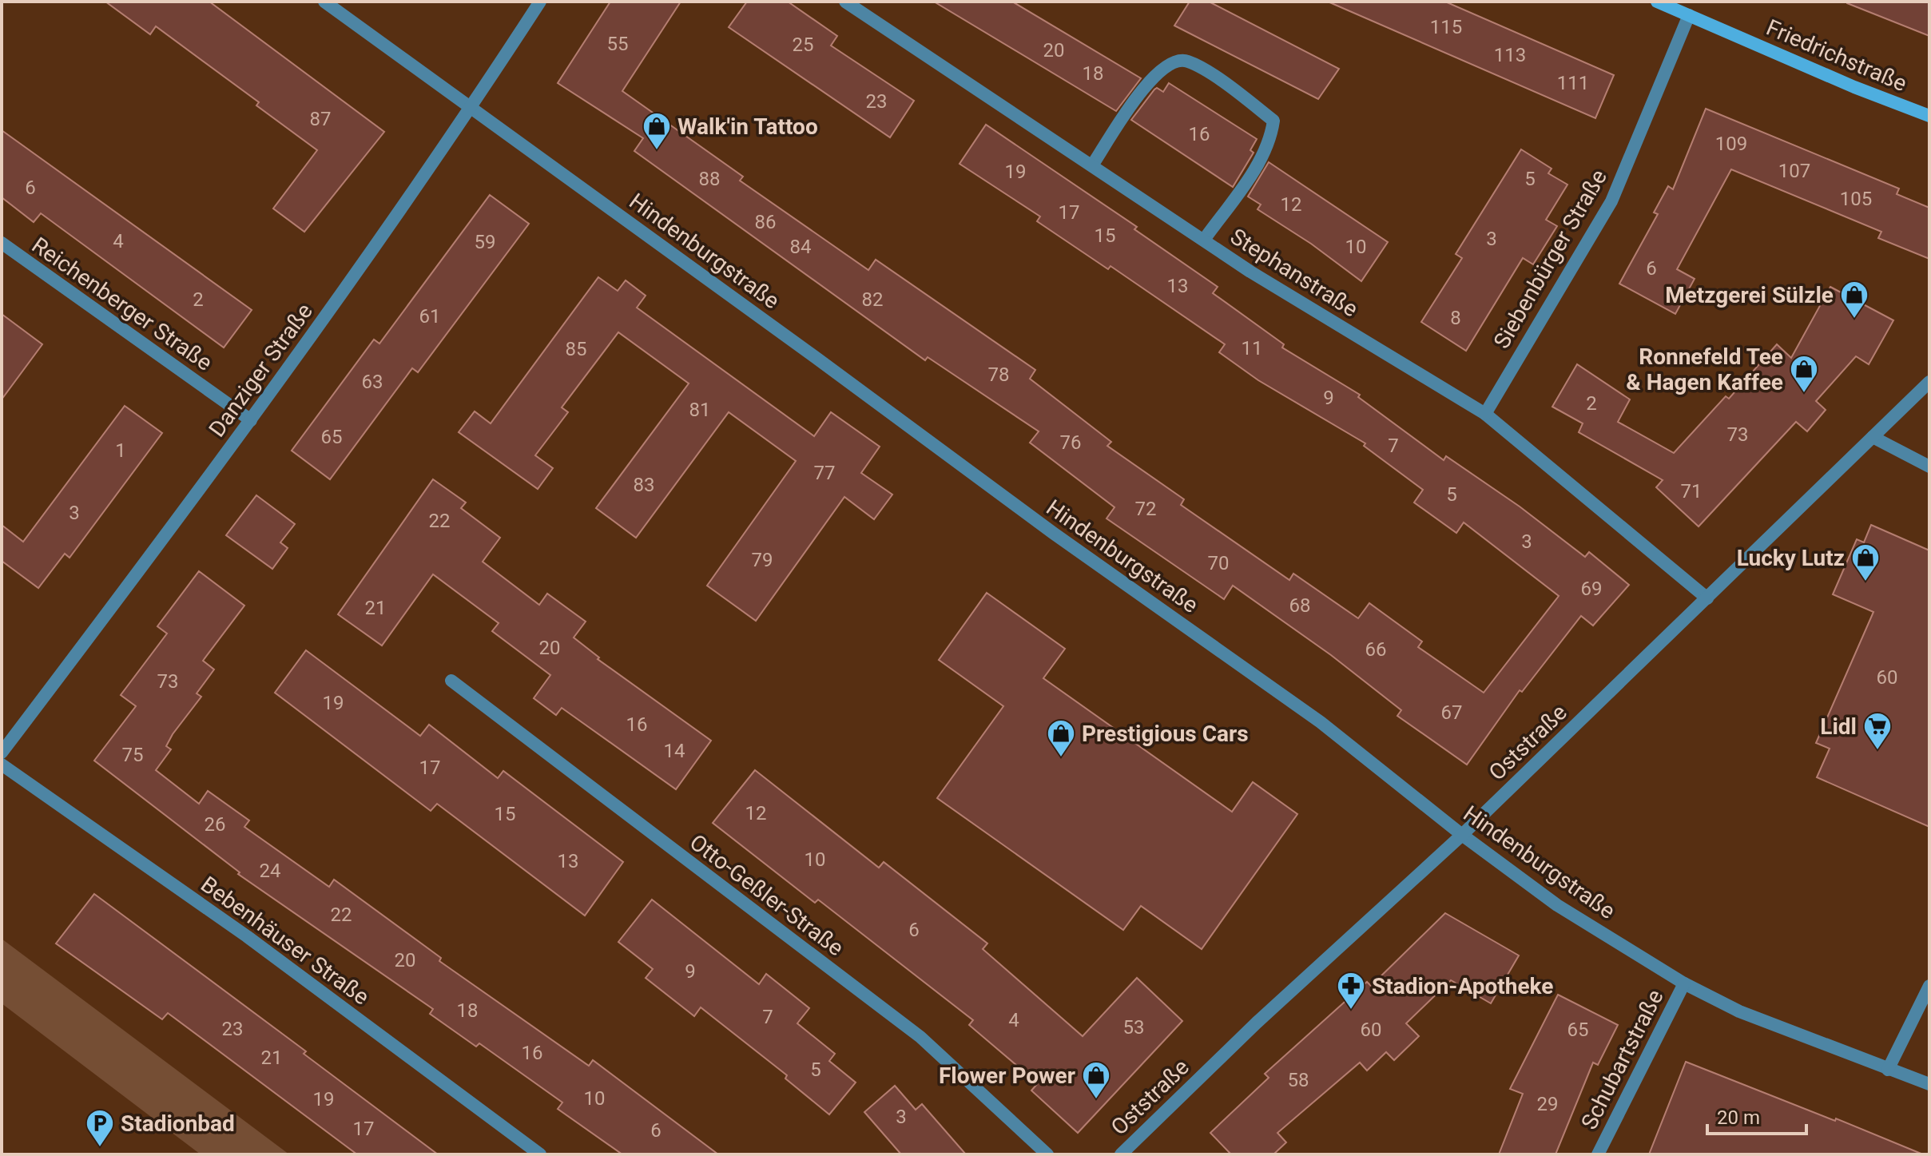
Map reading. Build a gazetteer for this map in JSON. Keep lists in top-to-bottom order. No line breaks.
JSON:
{"streets":{"main road":["Friedrichstraße"],"street":["Hindenburgstraße","Siebenbürger Straße","Stephanstraße","Reichenberger Straße","Danziger Straße","Oststraße","Otto-Geßler-Straße","Bebenhäuser Straße","Schubartstraße"]},"crossings":[["Friedrichstraße","Siebenbürger Straße"],["Hindenburgstraße","Danziger Straße"],["Hindenburgstraße","Oststraße"],["Hindenburgstraße","Schubartstraße"],["Siebenbürger Straße","Stephanstraße"],["Stephanstraße","Oststraße"],["Reichenberger Straße","Danziger Straße"]],"places":{"shop":["Walk'in Tattoo","Metzgerei Sülzle","Ronnefeld Tee & Hagen Kaffee","Lucky Lutz","Prestigious Cars","Flower Power"],"supermarket":["Lidl"],"pharmacy":["Stadion-Apotheke"],"parking":["Stadionbad"]},"house_numbers":["115","55","25","20","113","18","111","23","87","16","109","107","19","88","5","6","105","12","17","86","15","3","4","59","84","10","6","13","2","82","61","8","11","85","78","63","9","2","81","73","65","76","7","1","77","83","71","5","72","3","22","3","79","70","69","68","21","20","66","60","73","19","67","16","14","75","17","12","15","26","10","13","24","22","6","20","9","18","7","4","53","23","60","65","16","21","5","58","10","19","29","3","17","6"],"scale_bar":"20 m"}
